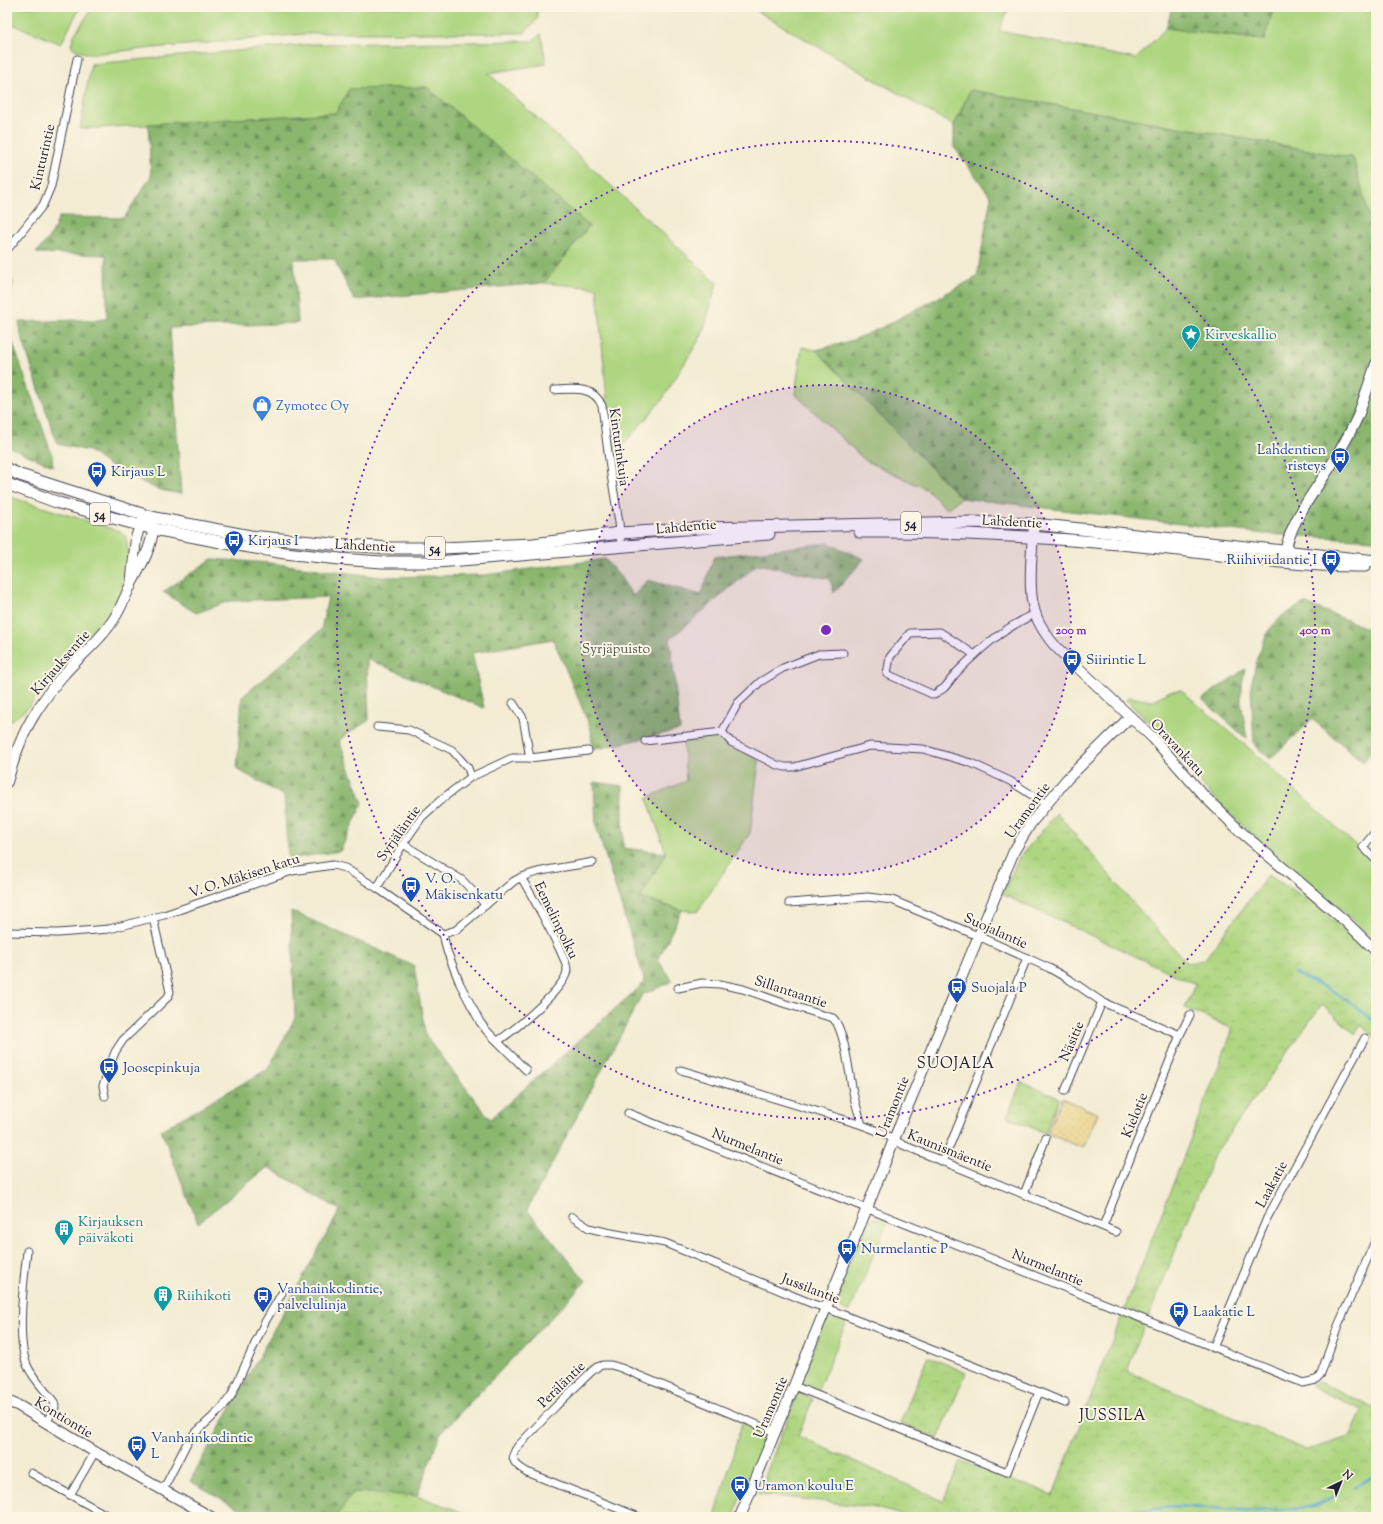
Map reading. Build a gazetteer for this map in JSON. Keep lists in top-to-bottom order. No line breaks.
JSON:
{"streets":{"main road":["54","Lahdentie"],"street":["Kinturintie","Kinturinkuja","Kirjauksentie","Oravankatu","Uramontie","Syrjäläntie","V. O. Mäkisen katu","Eemelinpolku","Suojalantie","Sillantaantie","Näsitie","Kielotie","Nurmelantie","Kaunismäentie","Laakatie","Jussilantie","Peräläntie","Kontiontie"]},"crossings":[["Kinturinkuja","Lahdentie"],["54","Lahdentie"],["Lahdentie","Kirjauksentie"],["Lahdentie","Oravankatu"],["Oravankatu","Uramontie"],["Uramontie","Suojalantie"],["Uramontie","Nurmelantie"],["Uramontie","Kaunismäentie"],["Uramontie","Jussilantie"],["Uramontie","Peräläntie"],["Syrjäläntie","V. O. Mäkisen katu"],["Suojalantie","Näsitie"],["Suojalantie","Kielotie"],["Sillantaantie","Kaunismäentie"],["Kielotie","Kaunismäentie"],["Nurmelantie","Laakatie"]],"districts":["SUOJALA","JUSSILA"],"parks":["Syrjäpuisto"],"places":{"place":["Kirveskallio"],"shop":["Zymotec Oy"],"bus stop":["Lahdentien risteys","Kirjaus L","Kirjaus I","Riihiviidantie I","Siirintie L","V. O. Mäkisenkatu","Suojala P","Joosepinkuja","Nurmelantie P","Vanhainkodintie, palvelulinja","Laakatie L","Vanhainkodintie L","Uramon koulu E"],"building":["Kirjauksen päiväkoti","Riihikoti"]},"north":"top right","rings":["200 m","400 m"]}
